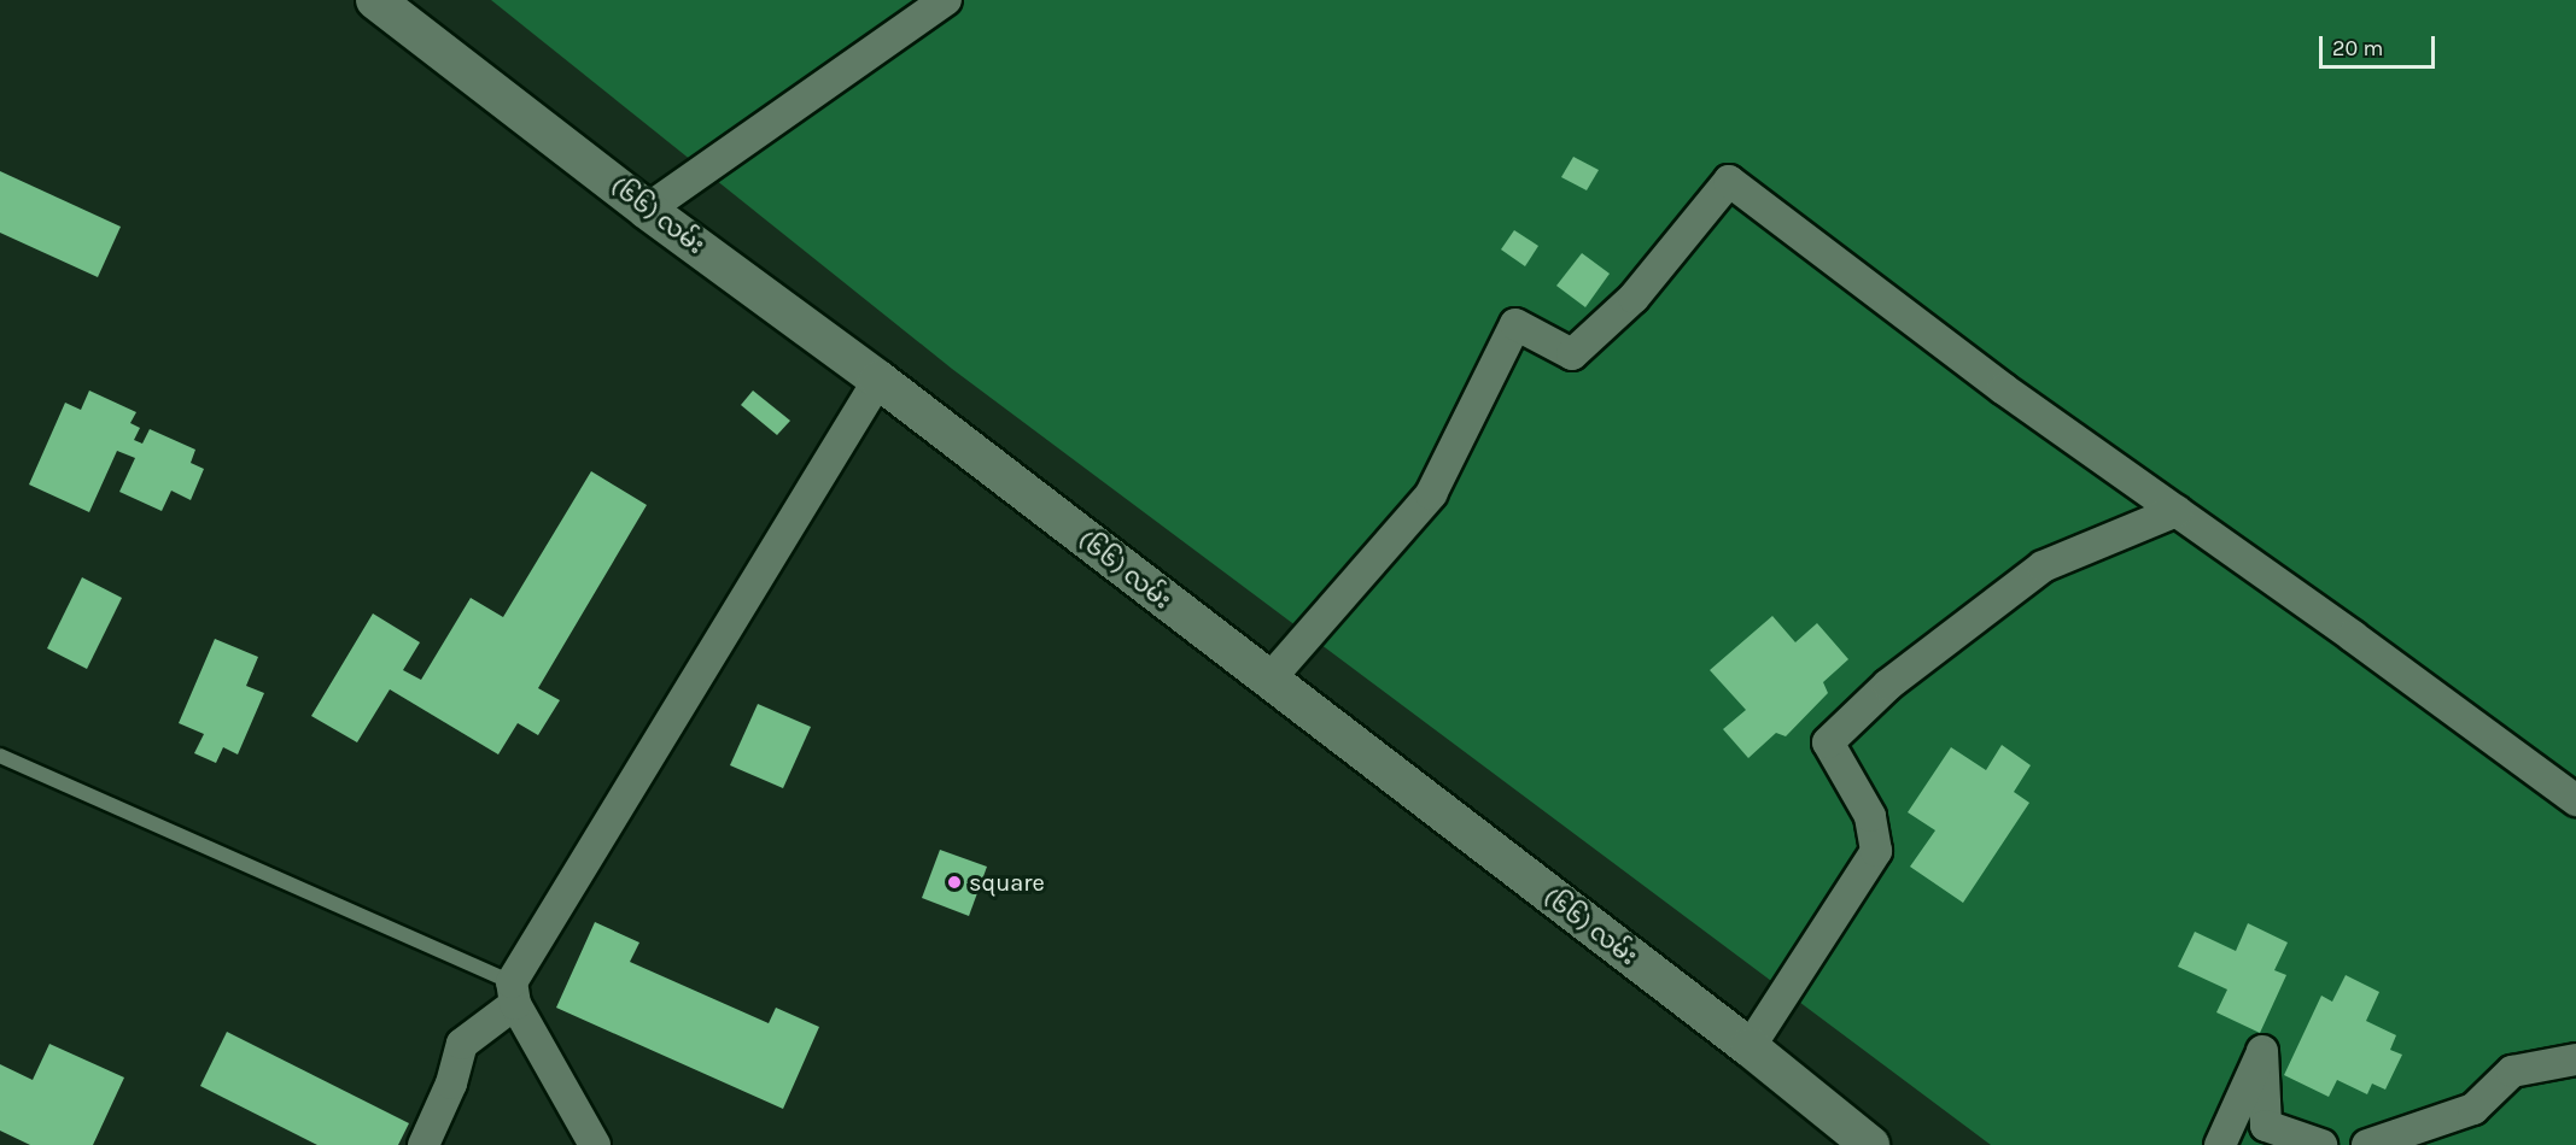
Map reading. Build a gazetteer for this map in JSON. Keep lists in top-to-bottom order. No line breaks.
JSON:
{"streets":{"street":["(၆၆) လမ်း"]},"places":["square"],"scale_bar":"20 m"}
